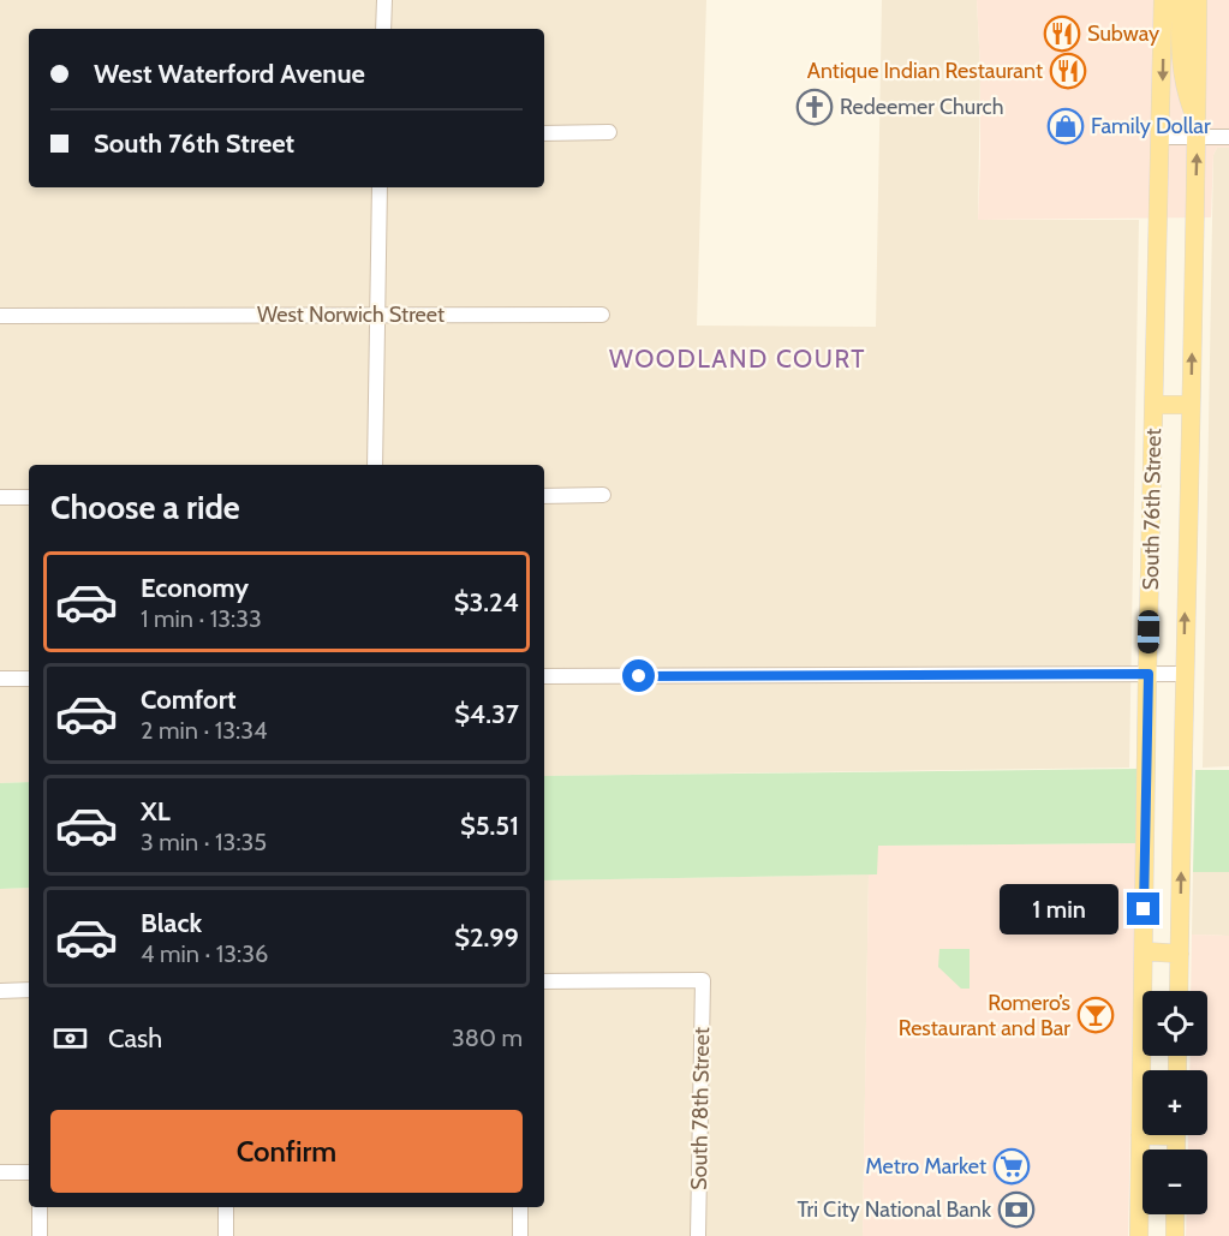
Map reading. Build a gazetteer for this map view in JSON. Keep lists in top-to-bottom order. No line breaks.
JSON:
{"streets":{"main road":["South 76th Street"],"street":["West Norwich Street","South 78th Street"]},"districts":["WOODLAND COURT"],"places":{"restaurant":["Subway","Antique Indian Restaurant"],"church":["Redeemer Church"],"shop":["Family Dollar"],"bar":["Romero’s Restaurant and Bar"],"supermarket":["Metro Market"],"bank":["Tri City National Bank"]},"page":{"banner":["West Waterford Avenue","South 76th Street"],"heading":"Choose a ride","list":[{"name":"Economy","note":"1 min · 13:33","value":"$3.24"},{"name":"Comfort","note":"2 min · 13:34","value":"$4.37"},{"name":"XL","note":"3 min · 13:35","value":"$5.51"},{"name":"Black","note":"4 min · 13:36","value":"$2.99"}],"bubble":"1 min","map_buttons":["+","−"],"pay":["Cash","380 m"],"buttons":"Confirm"}}
